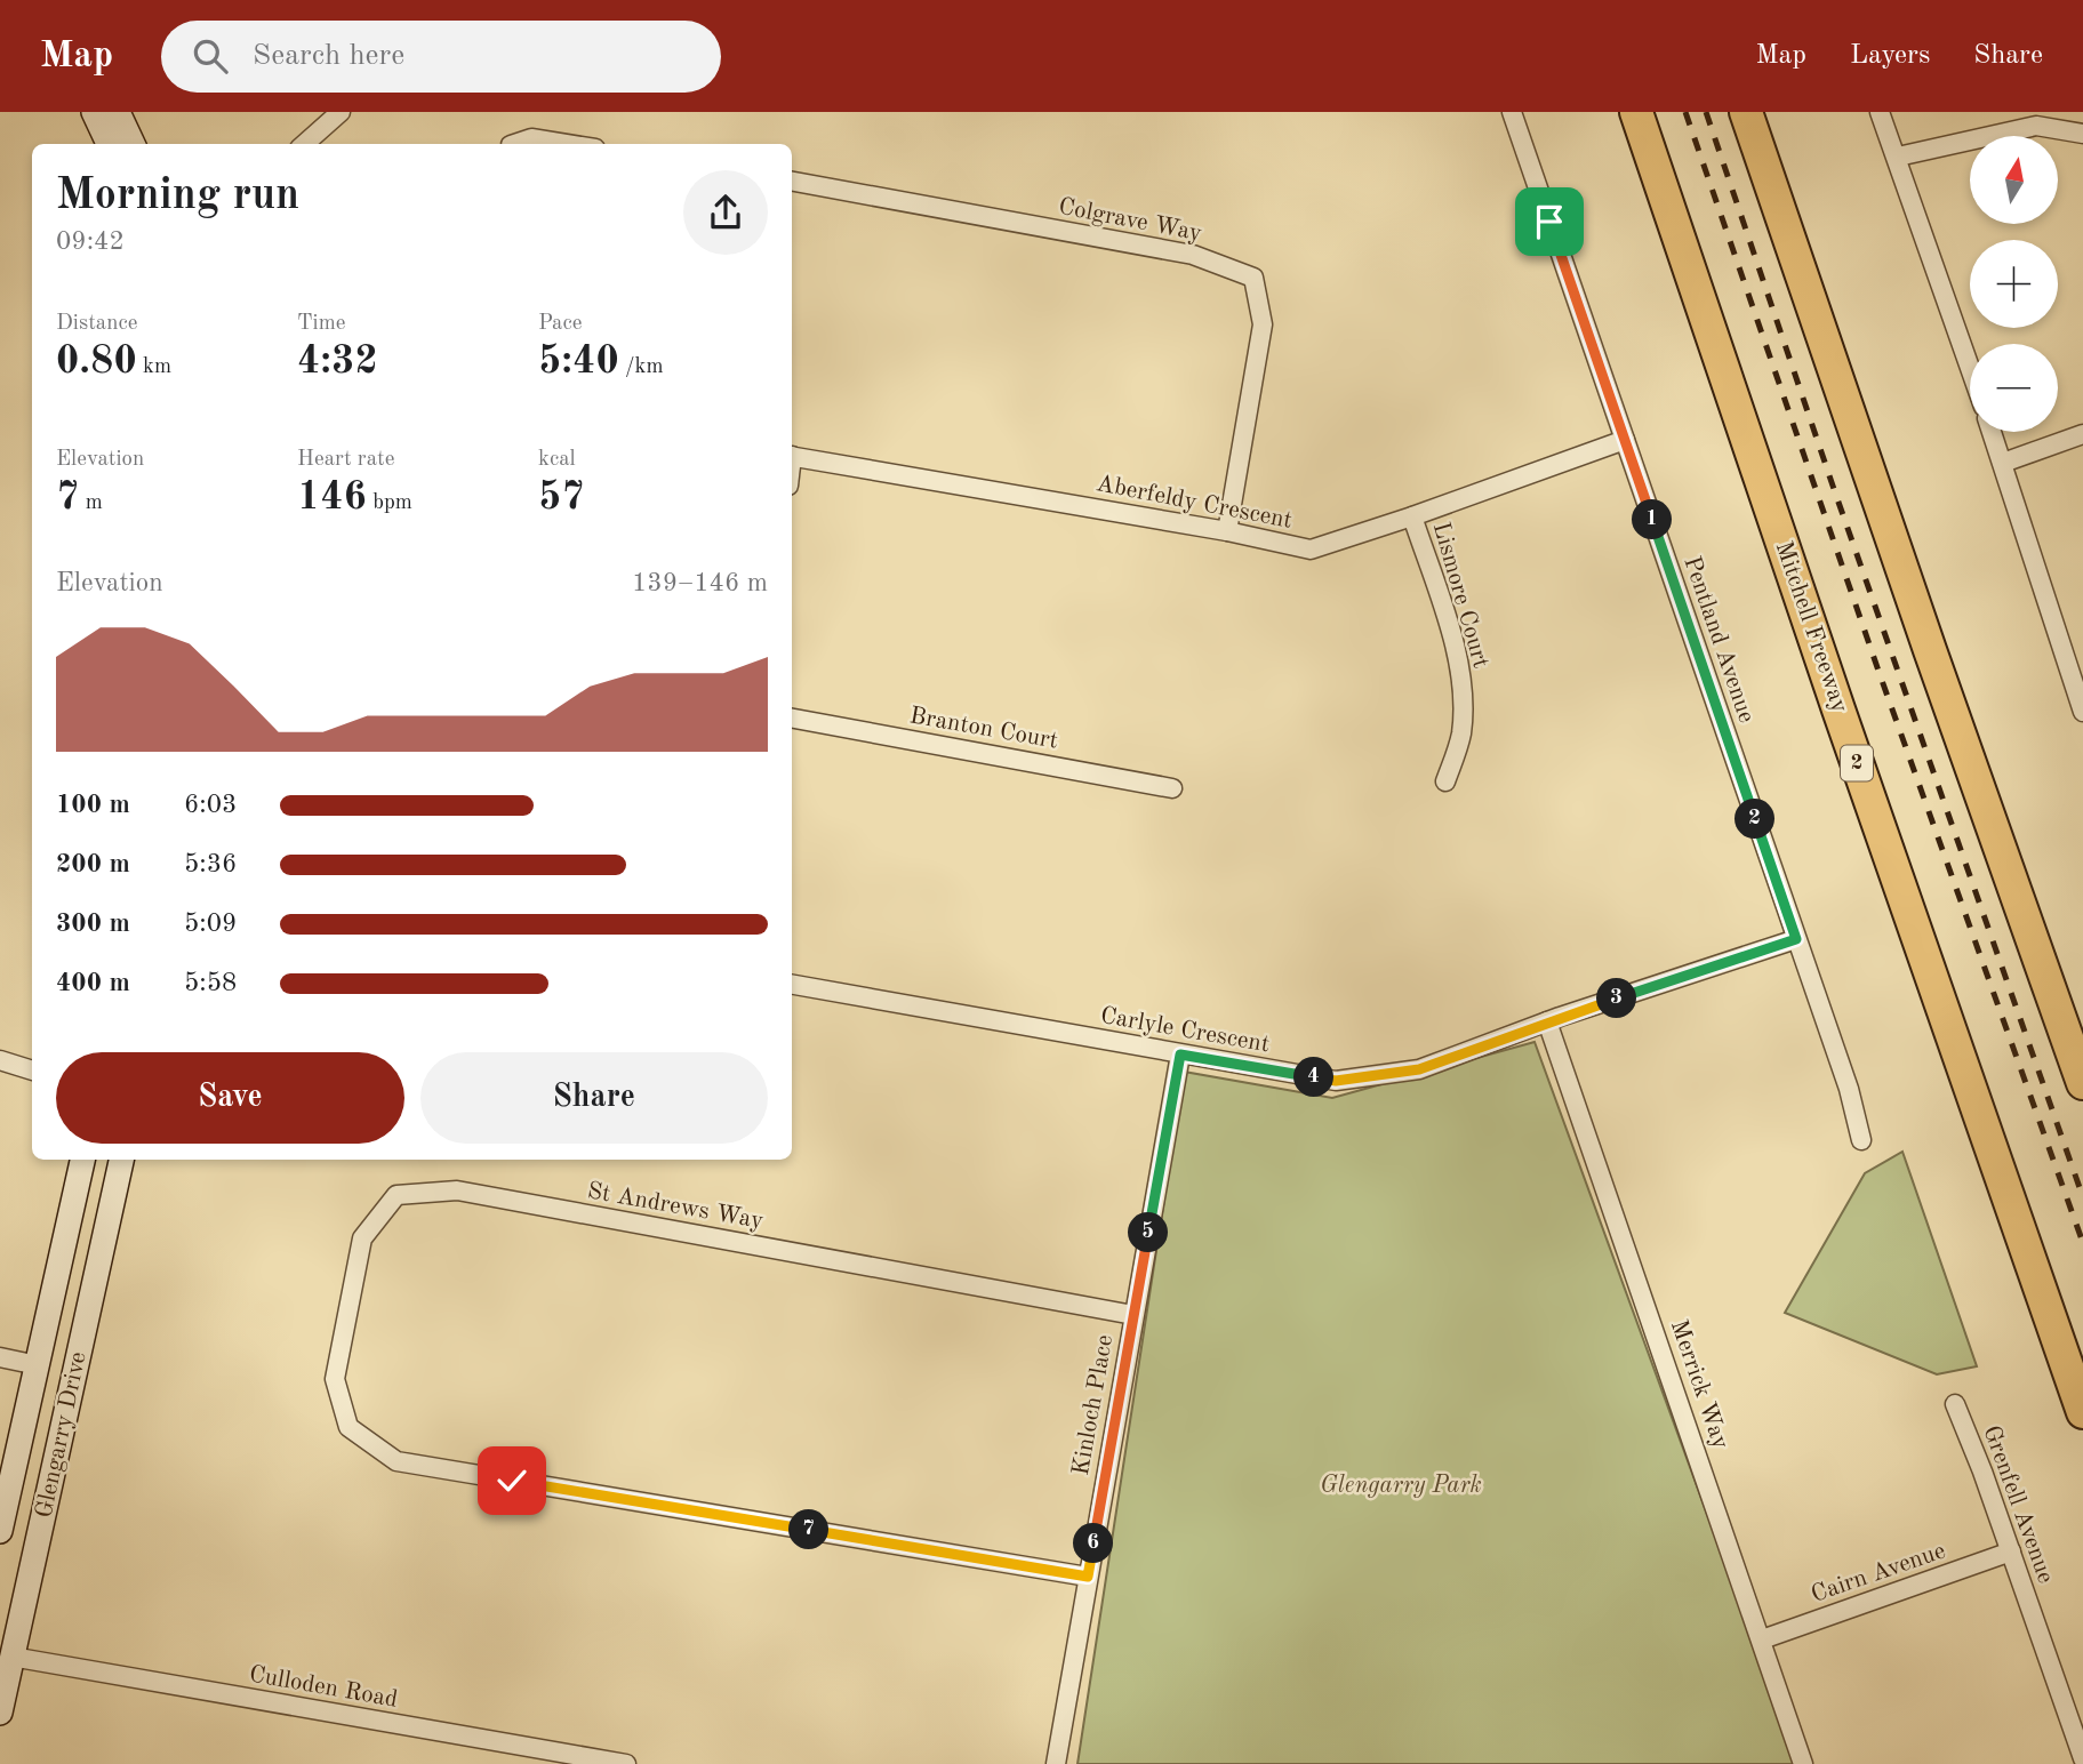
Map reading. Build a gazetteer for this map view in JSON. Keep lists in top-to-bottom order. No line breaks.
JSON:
{"streets":{"highway":["Mitchell Freeway","2"],"main road":["Glengarry Drive"],"street":["Colgrave Way","Aberfeldy Crescent","Lismore Court","Pentland Avenue","Branton Court","Carlyle Crescent","St Andrews Way","Merrick Way","Kinloch Place","Grenfell Avenue","Cairn Avenue","Culloden Road"]},"crossings":[["Colgrave Way","Aberfeldy Crescent"],["Aberfeldy Crescent","Lismore Court"],["Aberfeldy Crescent","Pentland Avenue"],["Pentland Avenue","Carlyle Crescent"],["Carlyle Crescent","Merrick Way"],["Carlyle Crescent","Kinloch Place"],["St Andrews Way","Kinloch Place"],["Merrick Way","Cairn Avenue"],["Glengarry Drive","Culloden Road"],["Grenfell Avenue","Cairn Avenue"]],"parks":["Glengarry Park"],"north":"top","page":{"header":"Map","search":"Search here","nav":["Map","Layers","Share"],"map_buttons":["+","−"],"heading":["Morning run","09:42"],"stats":[["Distance","0.80 km"],["Time","4:32"],["Pace","5:40 /km"],["Elevation","7 m"],["Heart rate","146 bpm"],["kcal","57"]],"pins":["1","2","3","4","5","7","6"],"chart":["Elevation","139–146 m"],"list":[{"name":"100 m","note":"6:03"},{"name":"200 m","note":"5:36"},{"name":"300 m","note":"5:09"},{"name":"400 m","note":"5:58"}],"buttons":["Save","Share"]}}
